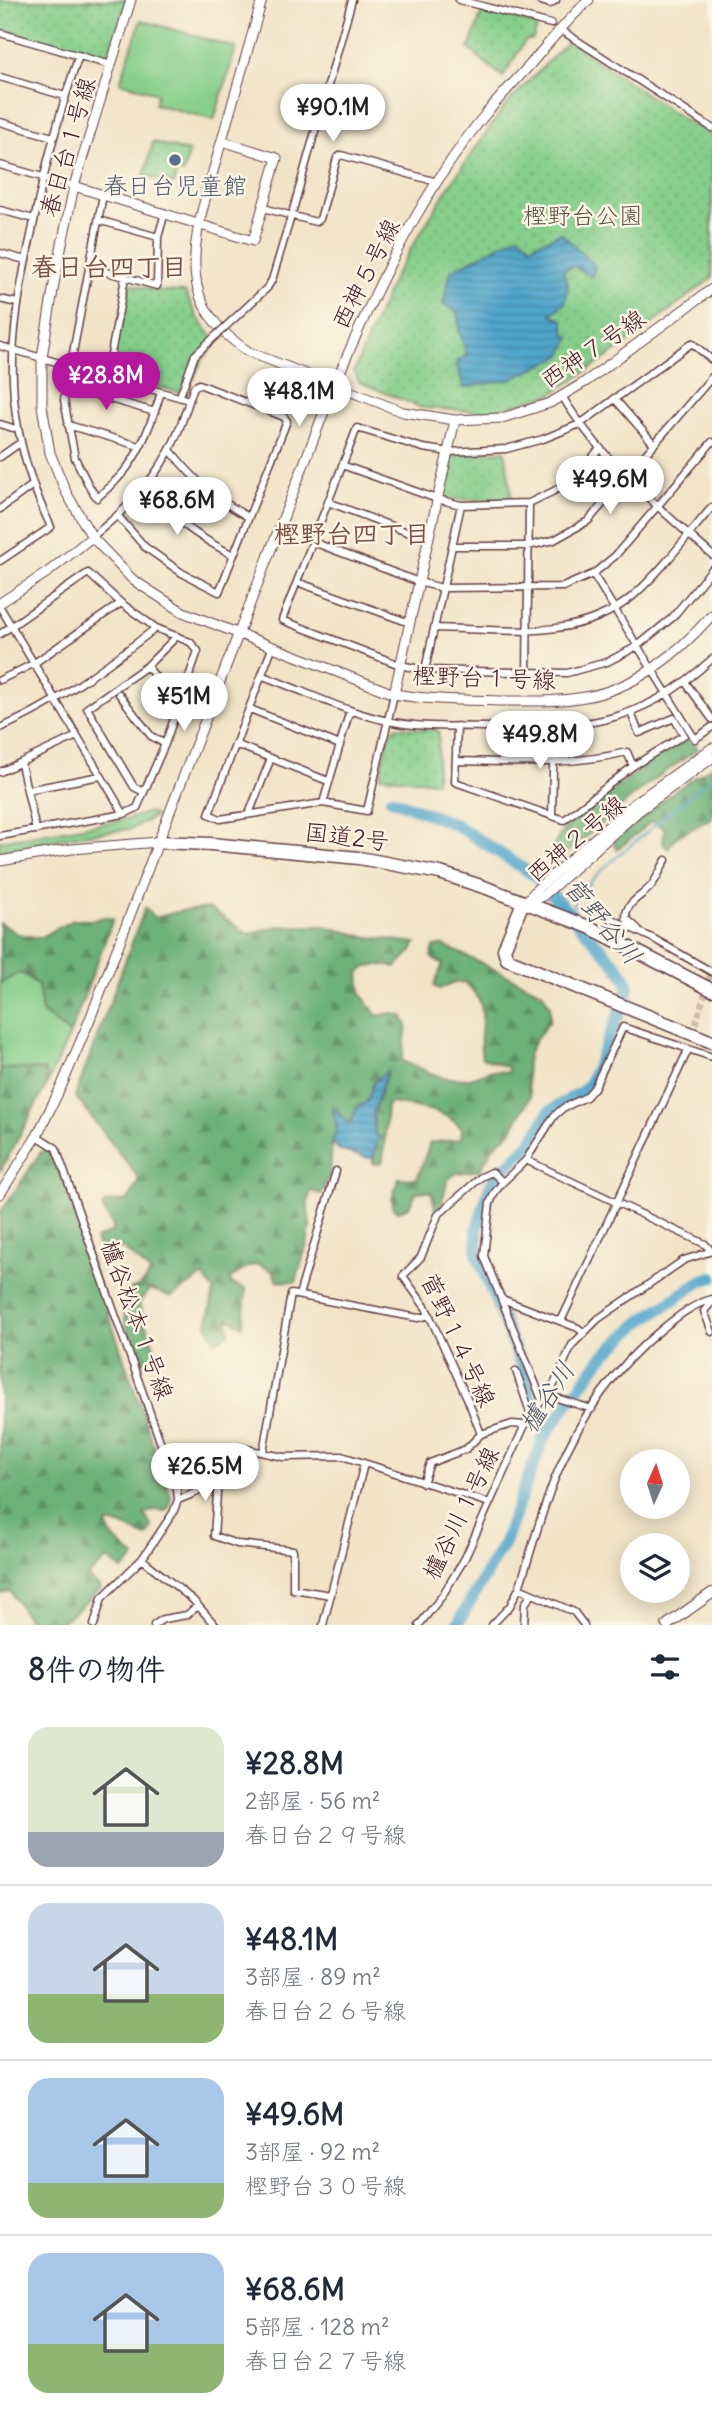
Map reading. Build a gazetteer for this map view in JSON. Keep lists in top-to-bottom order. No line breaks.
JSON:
{"streets":{"highway":["国道2号"],"street":["春日台１号線","西神５号線","西神７号線","樫野台１号線","西神２号線","櫨谷松本１号線","菅野１４号線","櫨谷川１号線"]},"crossings":[["春日台１号線","西神５号線"],["春日台１号線","樫野台１号線"],["西神５号線","西神７号線"],["西神５号線","樫野台１号線"],["西神５号線","国道2号"],["国道2号","西神２号線"]],"districts":["春日台四丁目","樫野台四丁目"],"water":["菅野谷川","櫨谷川"],"parks":["樫野台公園"],"places":["春日台児童館"],"north":"top","page":{"price":["¥90.1M","¥28.8M","¥48.1M","¥49.6M","¥68.6M","¥51M","¥49.8M","¥26.5M"],"heading":"8件の物件","list":[{"name":"¥28.8M","note":"2部屋 · 56 m² · 春日台２９号線"},{"name":"¥48.1M","note":"3部屋 · 89 m² · 春日台２６号線"},{"name":"¥49.6M","note":"3部屋 · 92 m² · 樫野台３０号線"},{"name":"¥68.6M","note":"5部屋 · 128 m² · 春日台２７号線"}]}}
